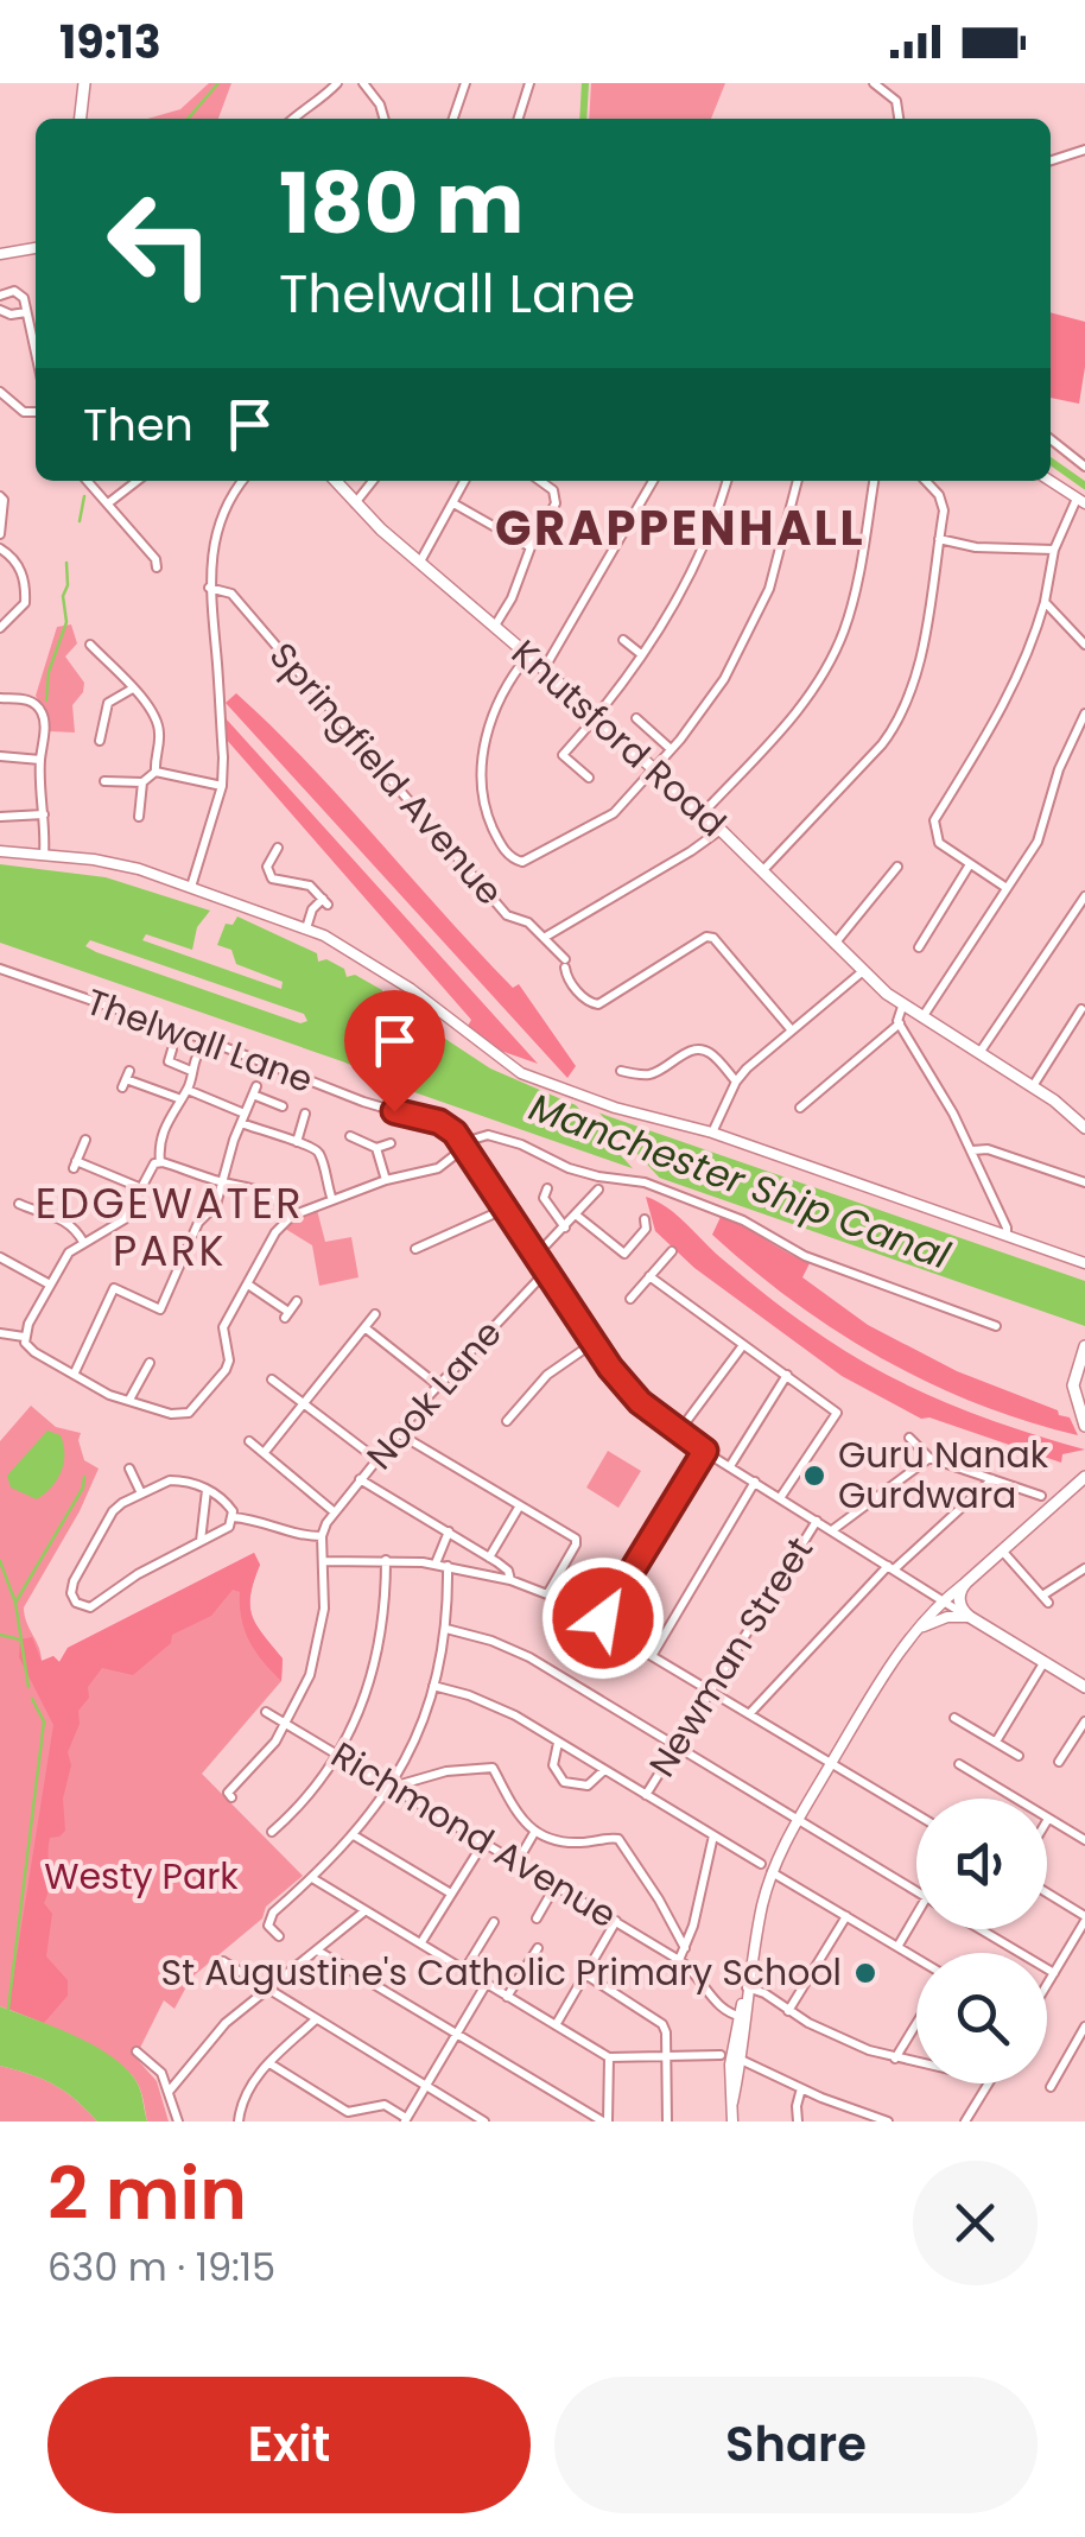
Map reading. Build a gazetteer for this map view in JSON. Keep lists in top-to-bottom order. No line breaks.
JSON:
{"streets":{"highway":["Knutsford Road","Thelwall Lane"],"street":["Springfield Avenue","Nook Lane","Newman Street","Richmond Avenue"]},"crossings":[["Thelwall Lane","Nook Lane"],["Thelwall Lane","Newman Street"]],"districts":["GRAPPENHALL","EDGEWATER PARK"],"water":["Manchester Ship Canal"],"parks":["Westy Park"],"places":["Guru Nanak Gurdwara","St Augustine's Catholic Primary School"],"page":{"status":"19:13","turn":["180 m","Thelwall Lane"],"then":"Then","heading":["2 min","630 m · 19:15"],"buttons":["Exit","Share"]}}
